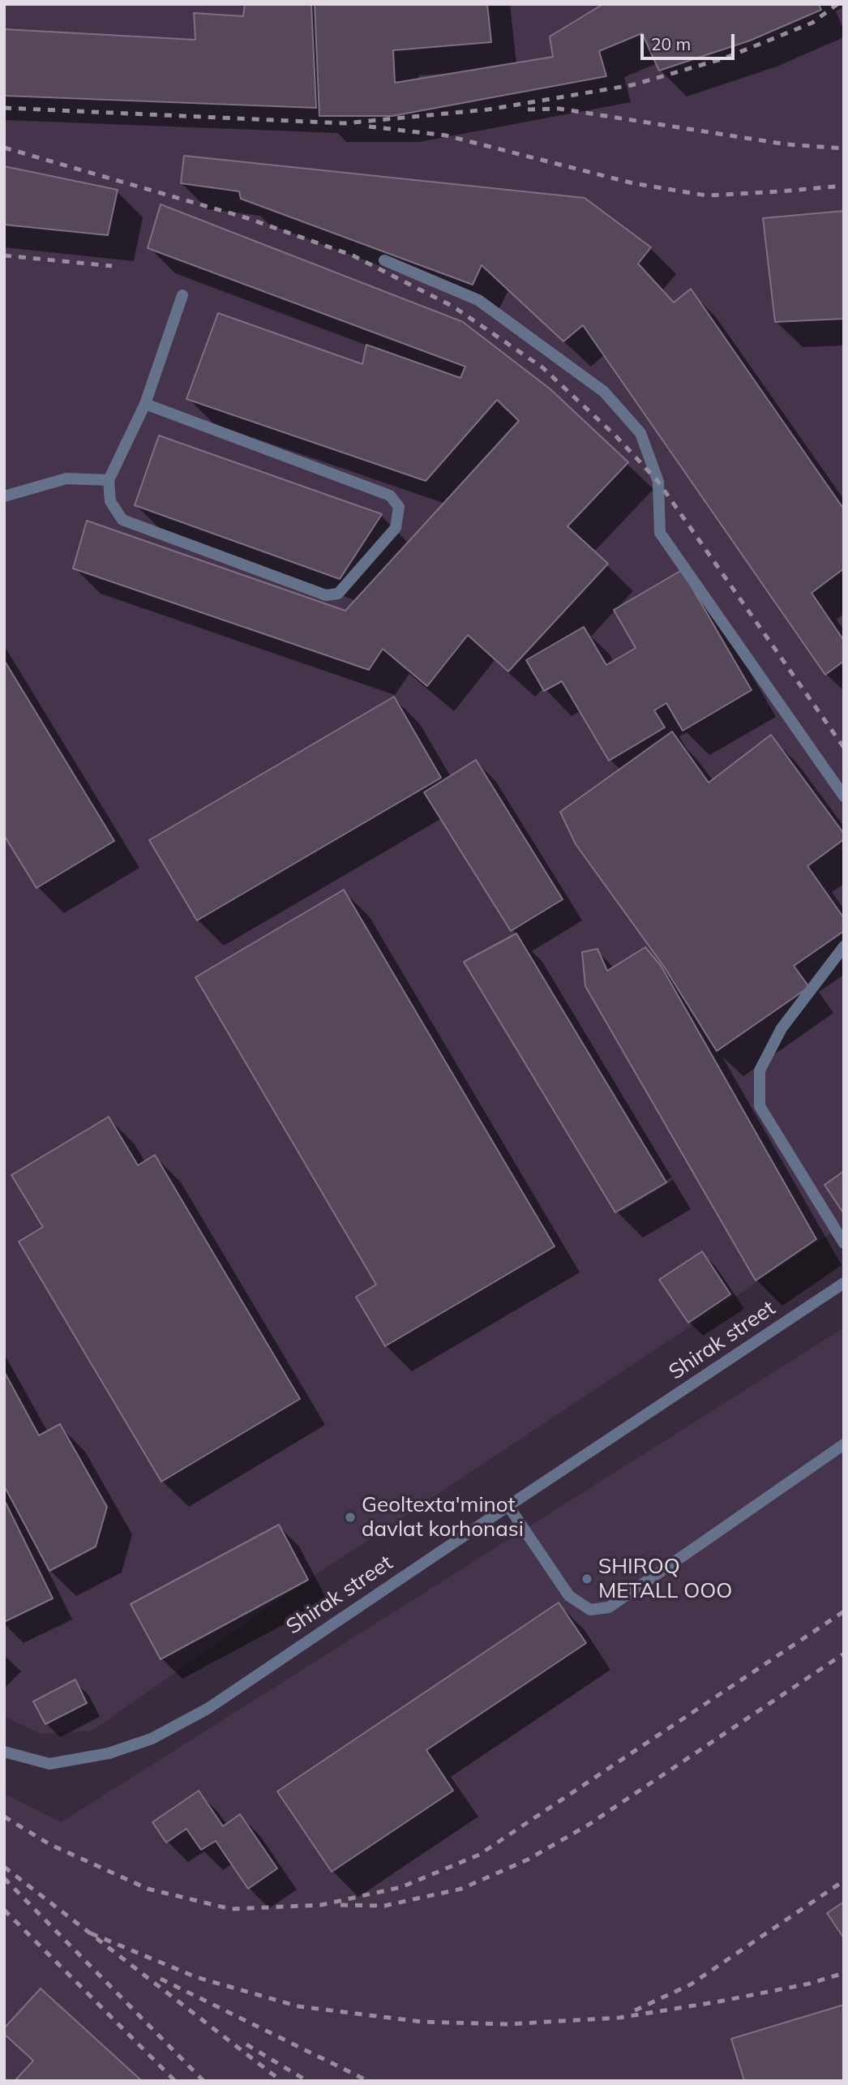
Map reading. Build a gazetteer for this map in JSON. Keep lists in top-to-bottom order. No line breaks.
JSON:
{"streets":{"street":["Shirak street"]},"places":["Geoltexta'minot davlat korhonasi","SHIROQ METALL ООО"],"scale_bar":"20 m"}
